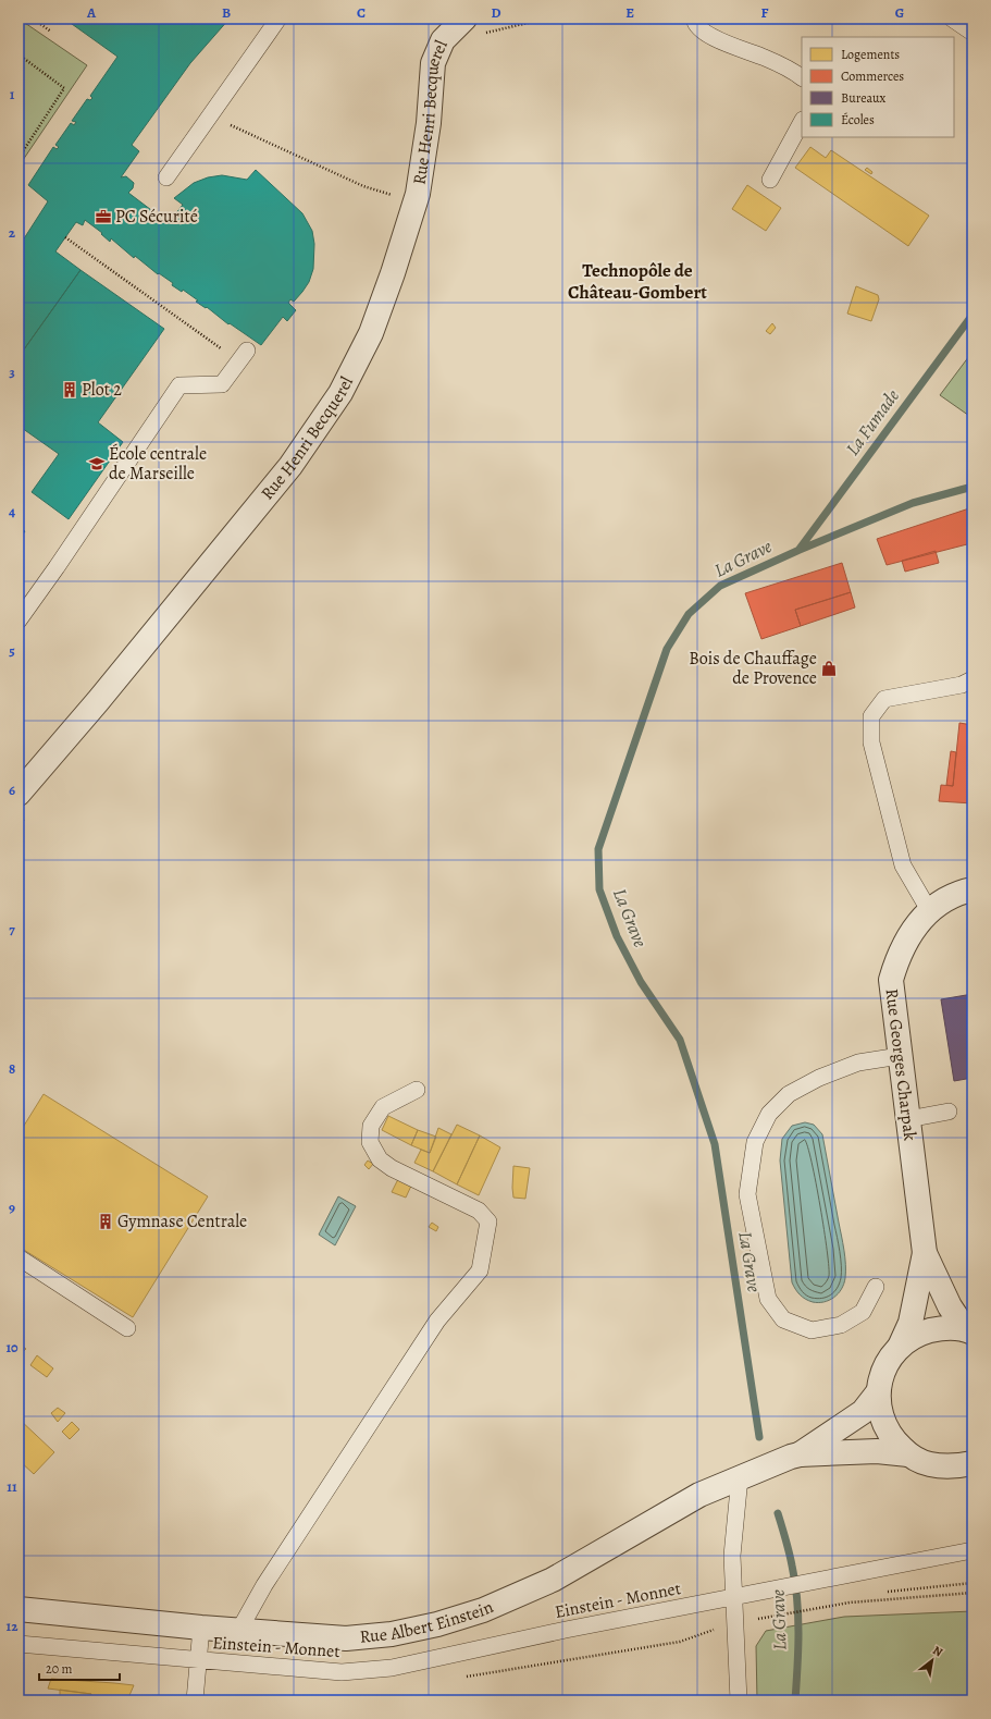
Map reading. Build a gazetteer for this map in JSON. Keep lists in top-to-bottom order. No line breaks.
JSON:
{"streets":{"street":["Rue Henri Becquerel","Rue Georges Charpak","Rue Albert Einstein"],"lane":["Einstein - Monnet"]},"districts":["Technopôle de Château-Gombert"],"water":["La Fumade","La Grave"],"places":{"office":["PC Sécurité"],"building":["Plot 2","Gymnase Centrale"],"school or university":["École centrale de Marseille"],"shop":["Bois de Chauffage de Provence"]},"legend":["Logements","Commerces","Bureaux","Écoles"],"scale_bar":"20 m","north":"top right","grid":{"columns":["A","B","C","D","E","F","G"],"rows":["1","2","3","4","5","6","7","8","9","10","11","12"]}}
